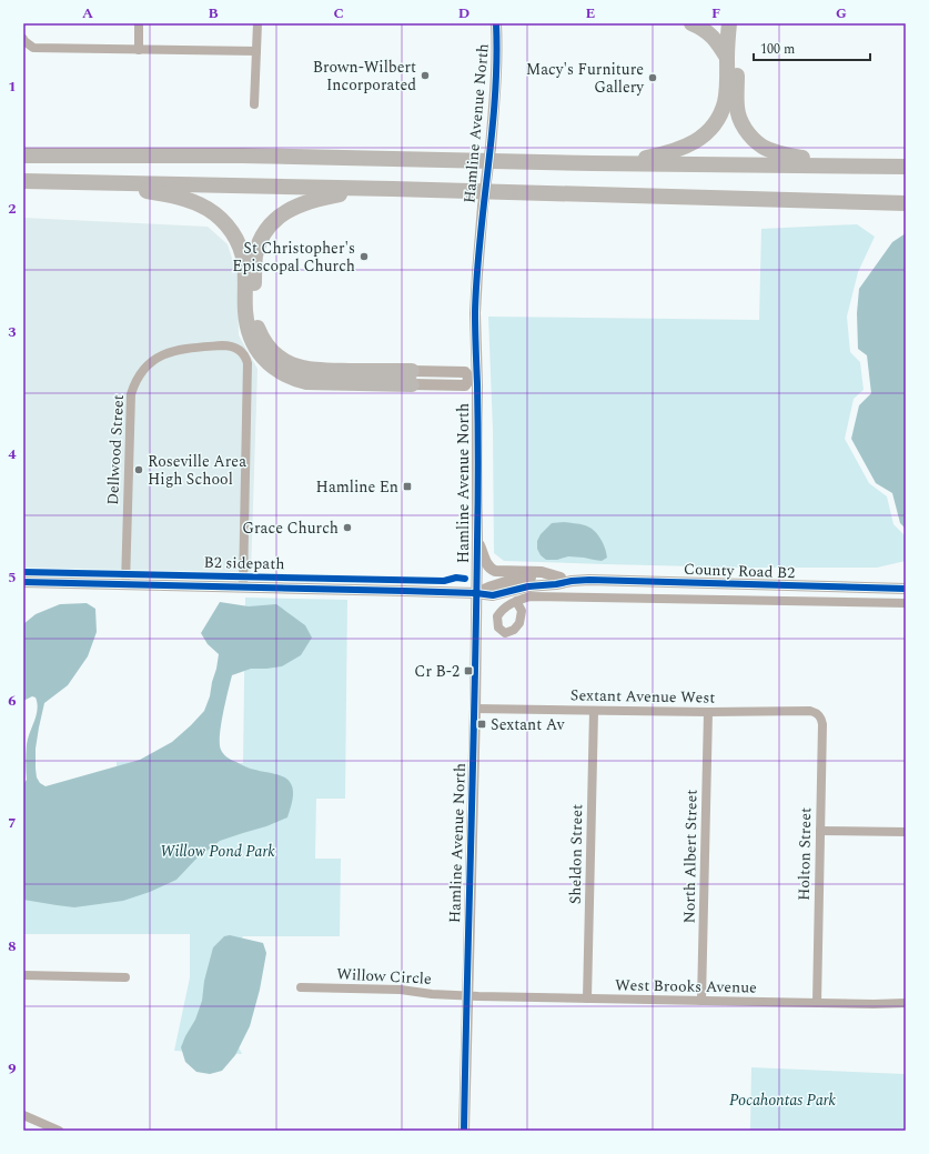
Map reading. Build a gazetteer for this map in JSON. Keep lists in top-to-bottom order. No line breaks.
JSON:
{"streets":{"street":["Hamline Avenue North","Dellwood Street","County Road B2","Sextant Avenue West","Sheldon Street","Holton Street","North Albert Street","Willow Circle","West Brooks Avenue"],"cycle path":["B2 sidepath"]},"crossings":[["Hamline Avenue North","County Road B2"],["Hamline Avenue North","Sextant Avenue West"],["Hamline Avenue North","Willow Circle"],["Hamline Avenue North","West Brooks Avenue"],["Dellwood Street","County Road B2"],["Sextant Avenue West","Sheldon Street"],["Sextant Avenue West","Holton Street"],["Sextant Avenue West","North Albert Street"],["Sheldon Street","West Brooks Avenue"],["Holton Street","West Brooks Avenue"],["North Albert Street","West Brooks Avenue"],["Willow Circle","West Brooks Avenue"]],"parks":["Willow Pond Park","Pocahontas Park"],"places":{"other":["Brown-Wilbert Incorporated","Macy's Furniture Gallery","St Christopher's Episcopal Church","Roseville Area High School","Grace Church"],"transit":["Hamline En","Cr B-2","Sextant Av"]},"scale_bar":"100 m","grid":{"columns":["A","B","C","D","E","F","G"],"rows":["1","2","3","4","5","6","7","8","9"]}}
